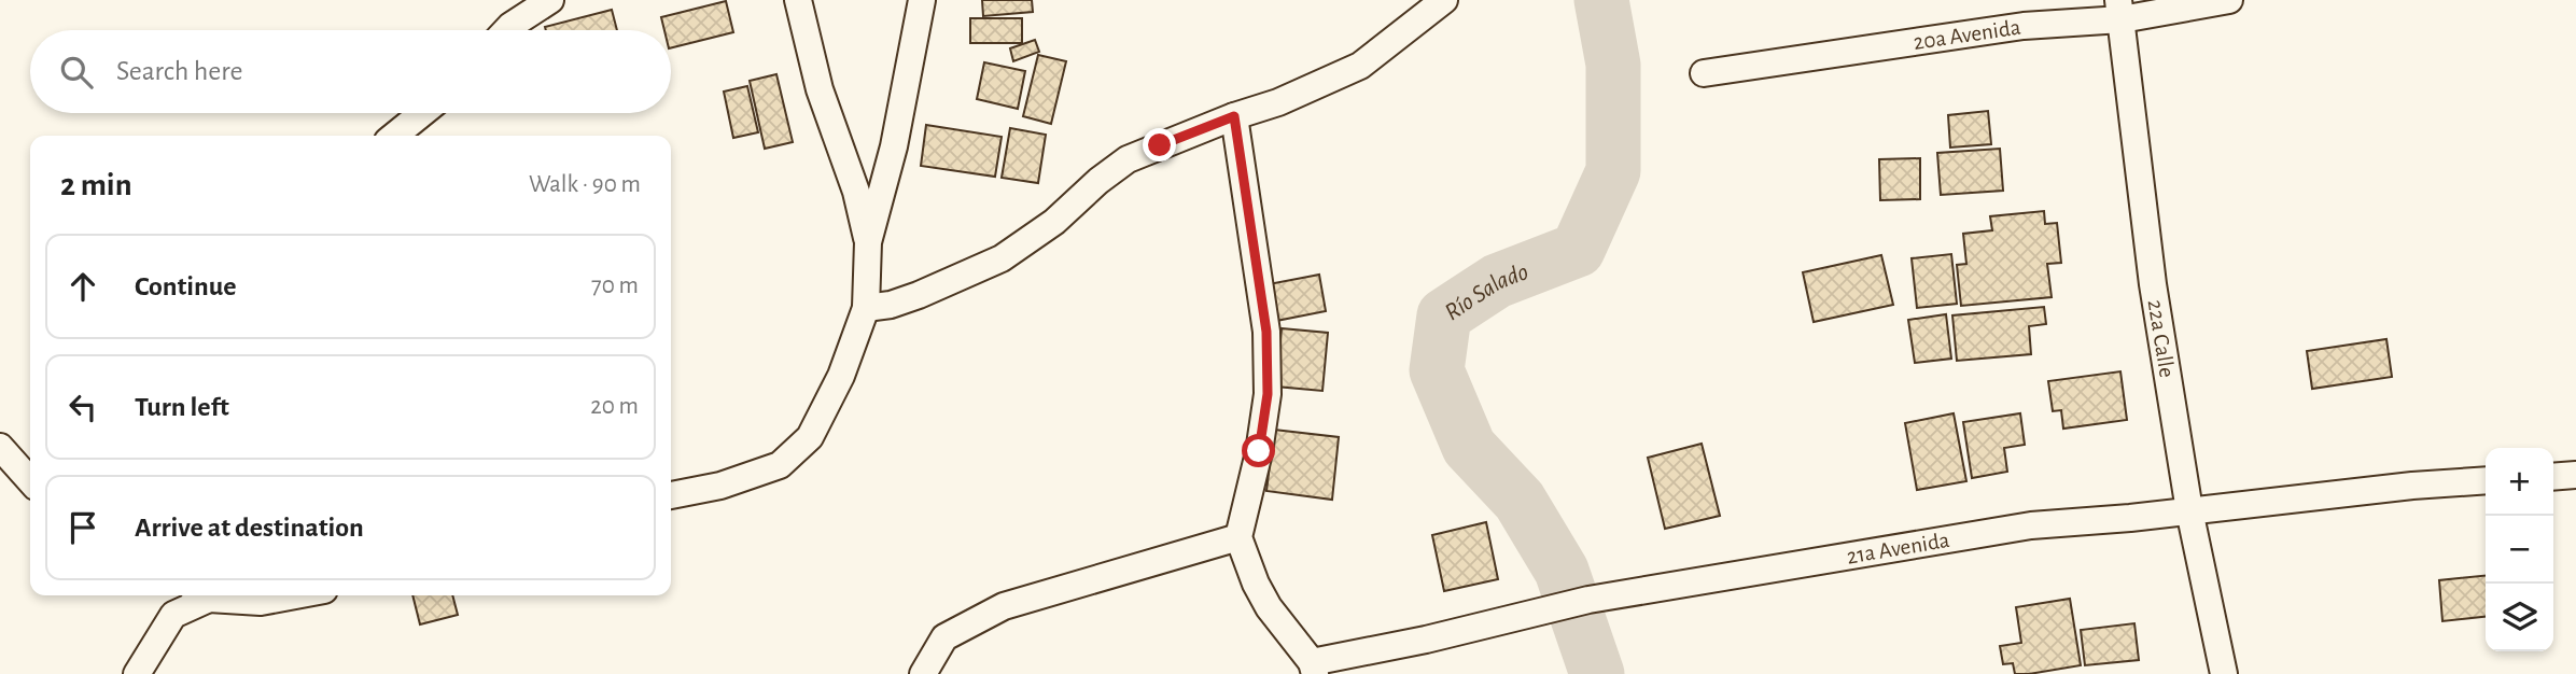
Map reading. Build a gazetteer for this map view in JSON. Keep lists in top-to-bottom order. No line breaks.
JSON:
{"streets":{"street":["20a Avenida","22a Calle","21a Avenida"]},"crossings":[["20a Avenida","22a Calle"],["22a Calle","21a Avenida"]],"water":["Río Salado"],"page":{"search":"Search here","heading":["2 min","Walk · 90 m"],"list":[["Continue","70 m"],["Turn left","20 m"],"Arrive at destination"],"map_buttons":["+","−"]}}
